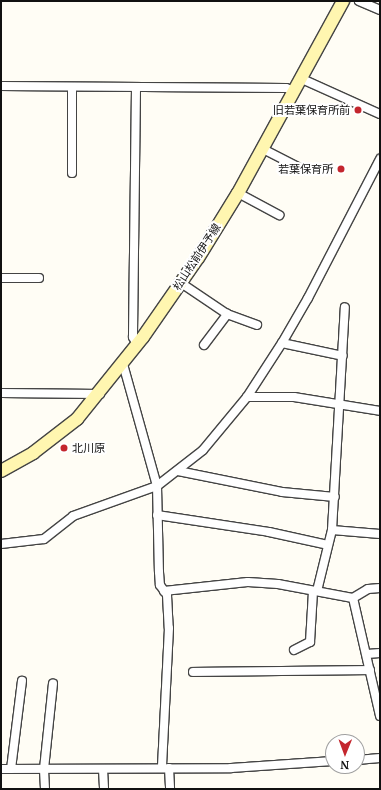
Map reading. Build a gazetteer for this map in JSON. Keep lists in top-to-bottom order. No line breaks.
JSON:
{"streets":{"main road":["松山松前伊予線"]},"places":["旧若葉保育所前","若葉保育所","北川原"],"north":"bottom"}
